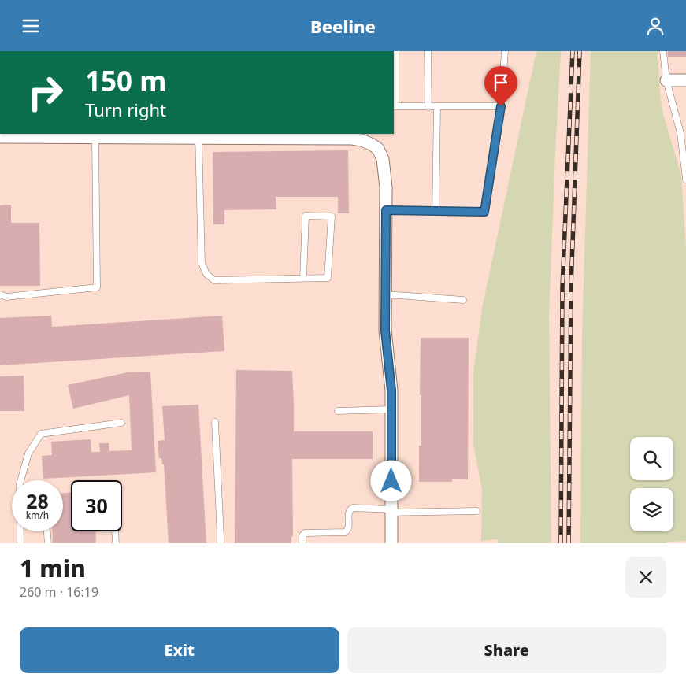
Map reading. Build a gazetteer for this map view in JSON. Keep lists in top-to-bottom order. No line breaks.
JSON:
{"page":{"header":"Beeline","turn":["150 m","Turn right"],"speed":"28 km/h","limit":"30","heading":["1 min","260 m · 16:19"],"buttons":["Exit","Share"]}}
